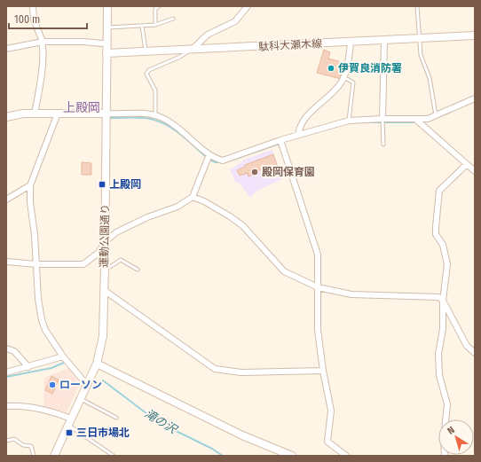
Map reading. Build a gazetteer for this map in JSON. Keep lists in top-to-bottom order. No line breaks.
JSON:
{"streets":{"street":["駄科大瀬木線","運動公園通り"]},"crossings":[["駄科大瀬木線","運動公園通り"]],"districts":["上殿岡"],"water":["滝の沢"],"places":{"other":["伊賀良消防署","殿岡保育園","ローソン"],"transit":["上殿岡","三日市場北"]},"scale_bar":"100 m","north":"top left"}
